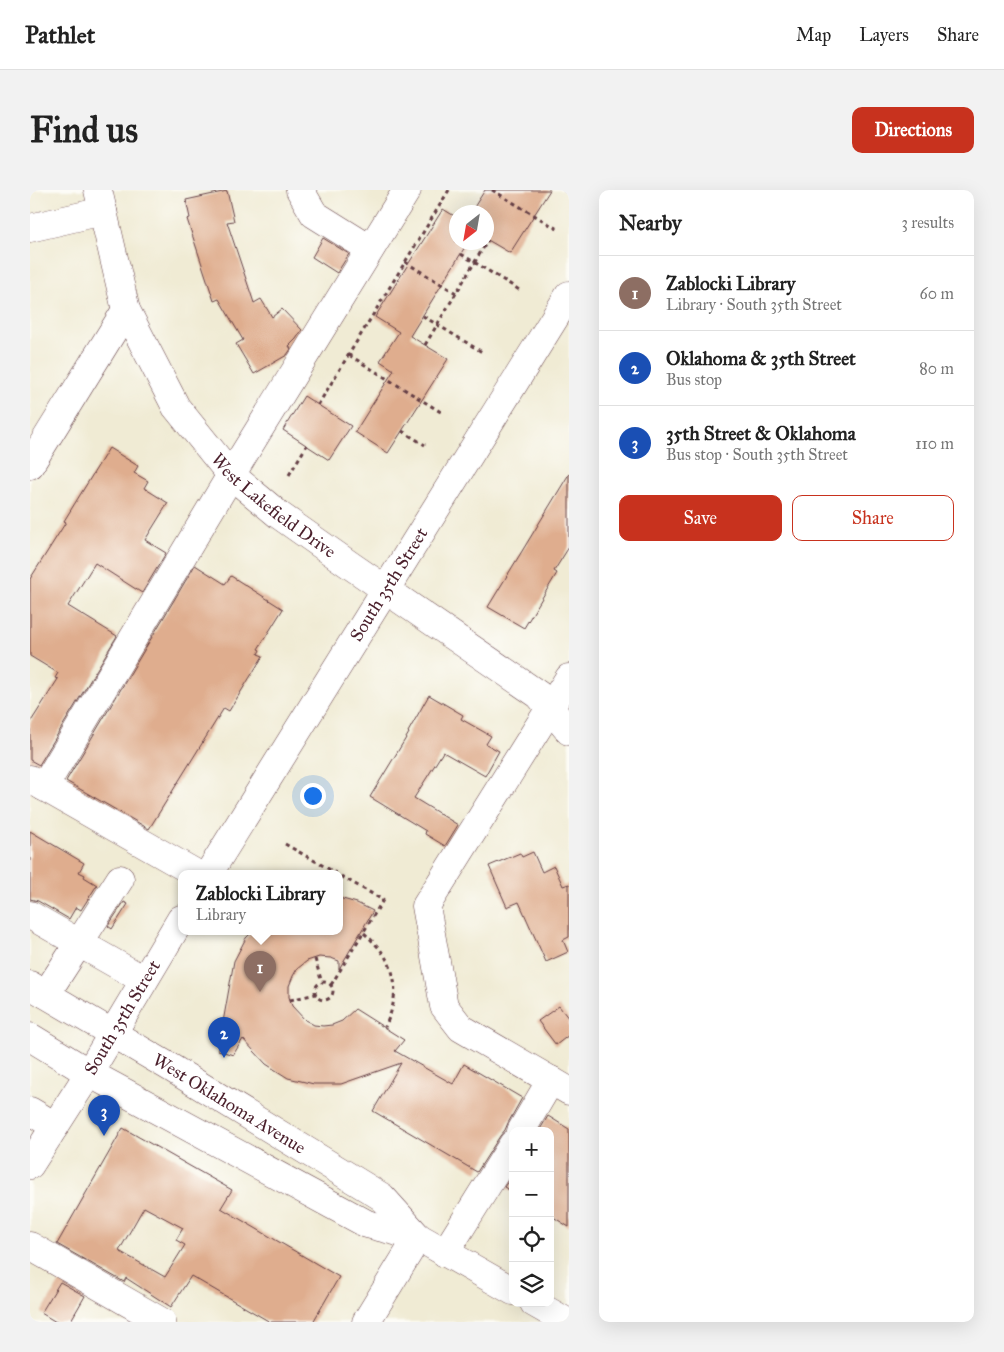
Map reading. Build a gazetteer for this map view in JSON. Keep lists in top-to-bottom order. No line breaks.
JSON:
{"streets":{"main road":["West Lakefield Drive","South 35th Street","West Oklahoma Avenue"]},"crossings":[["West Lakefield Drive","South 35th Street"],["South 35th Street","West Oklahoma Avenue"]],"north":"bottom left","page":{"header":"Pathlet","nav":["Map","Layers","Share"],"buttons":["Directions",["Save","Share"]],"title":"Find us","heading":["Nearby","3 results"],"list":[{"mark":"1","name":"Zablocki Library","note":"Library · South 35th Street","value":"60 m"},{"mark":"2","name":"Oklahoma & 35th Street","note":"Bus stop","value":"80 m"},{"mark":"3","name":"35th Street & Oklahoma","note":"Bus stop · South 35th Street","value":"110 m"}],"popup":["Zablocki Library","Library"],"pins":["1","2","3"],"map_buttons":["+","−"]}}
